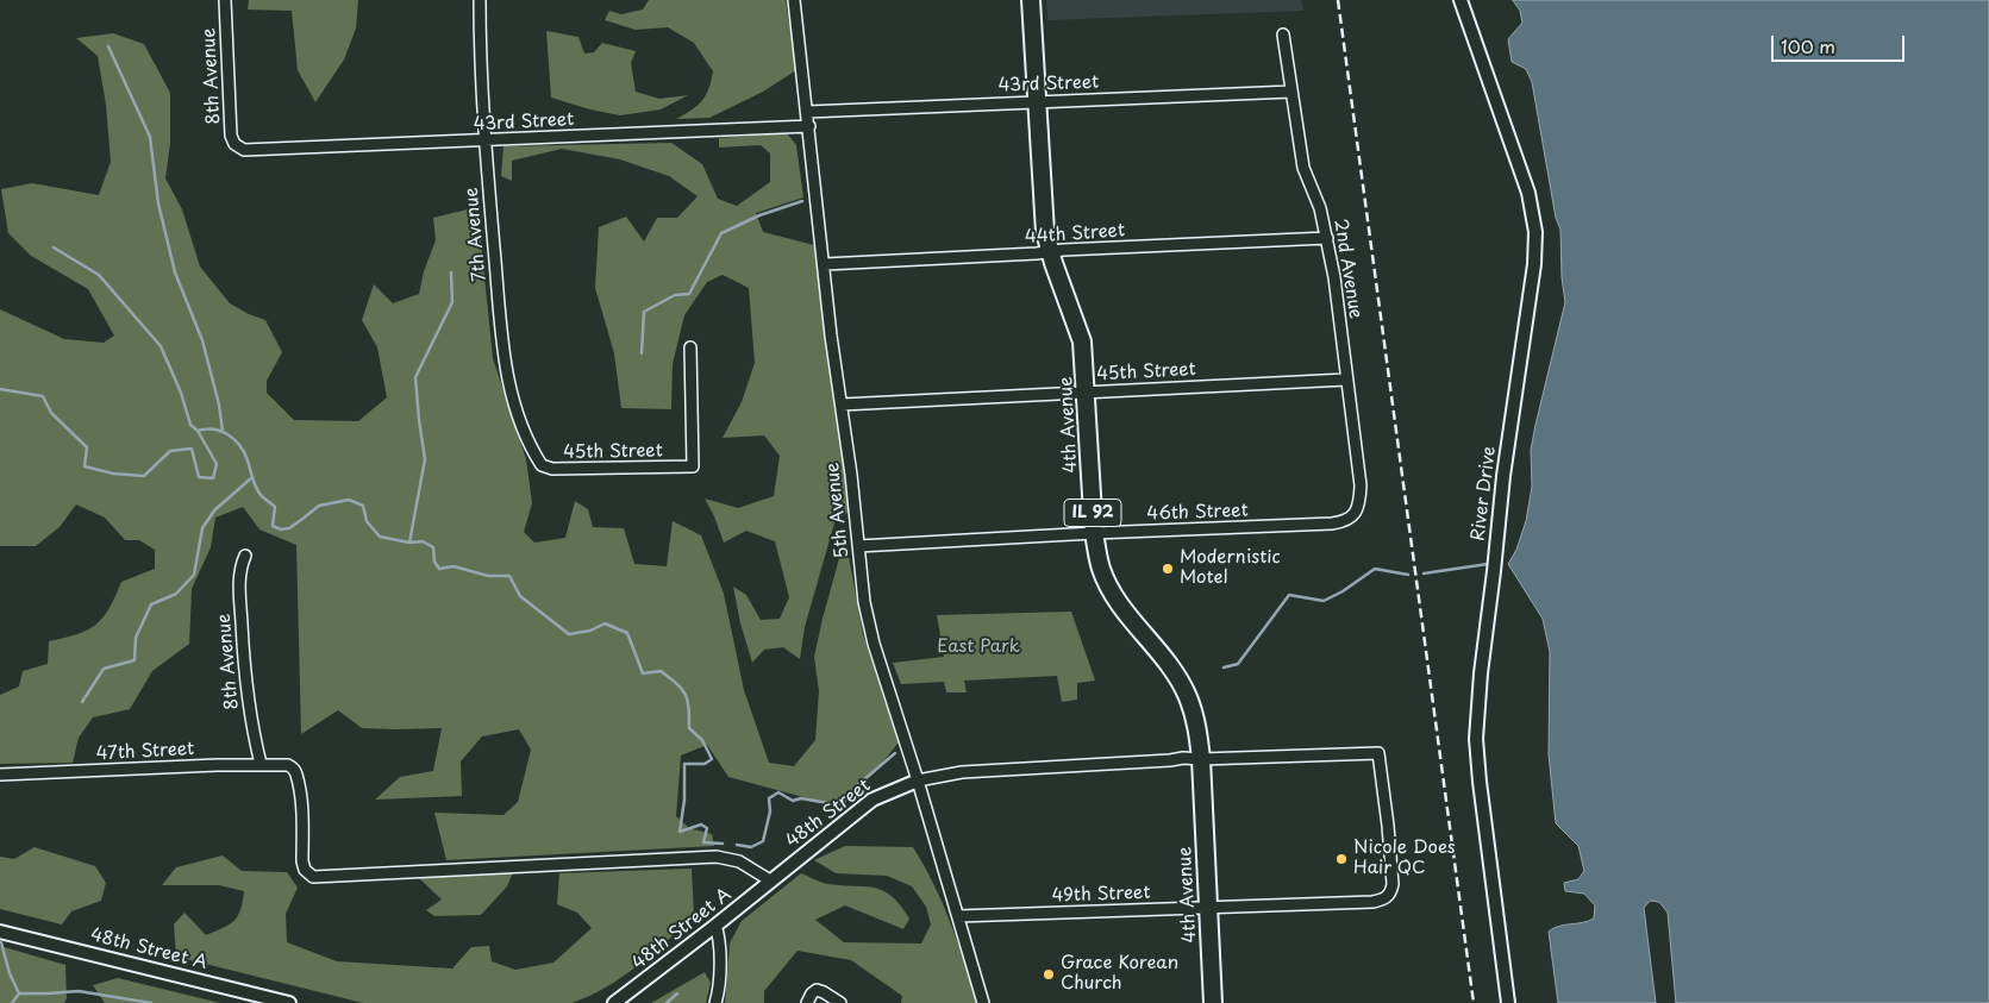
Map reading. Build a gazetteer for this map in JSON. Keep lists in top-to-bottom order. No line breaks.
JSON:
{"streets":{"main road":["4th Avenue","IL 92"],"street":["8th Avenue","43rd Street","7th Avenue","44th Street","2nd Avenue","45th Street","River Drive","5th Avenue","46th Street","47th Street","48th Street","49th Street","48th Street A"]},"crossings":[["8th Avenue","43rd Street"],["8th Avenue","47th Street"],["43rd Street","7th Avenue"],["43rd Street","2nd Avenue"],["43rd Street","4th Avenue"],["43rd Street","5th Avenue"],["7th Avenue","45th Street"],["44th Street","2nd Avenue"],["44th Street","4th Avenue"],["44th Street","5th Avenue"],["2nd Avenue","45th Street"],["2nd Avenue","46th Street"],["45th Street","4th Avenue"],["45th Street","5th Avenue"],["4th Avenue","46th Street"],["4th Avenue","48th Street"],["4th Avenue","49th Street"],["5th Avenue","46th Street"],["5th Avenue","48th Street"],["5th Avenue","49th Street"],["47th Street","48th Street"],["47th Street","48th Street A"],["48th Street","49th Street"],["48th Street","48th Street A"]],"parks":["East Park"],"places":["Modernistic Motel","Nicole Does Hair QC","Grace Korean Church"],"scale_bar":"100 m"}
